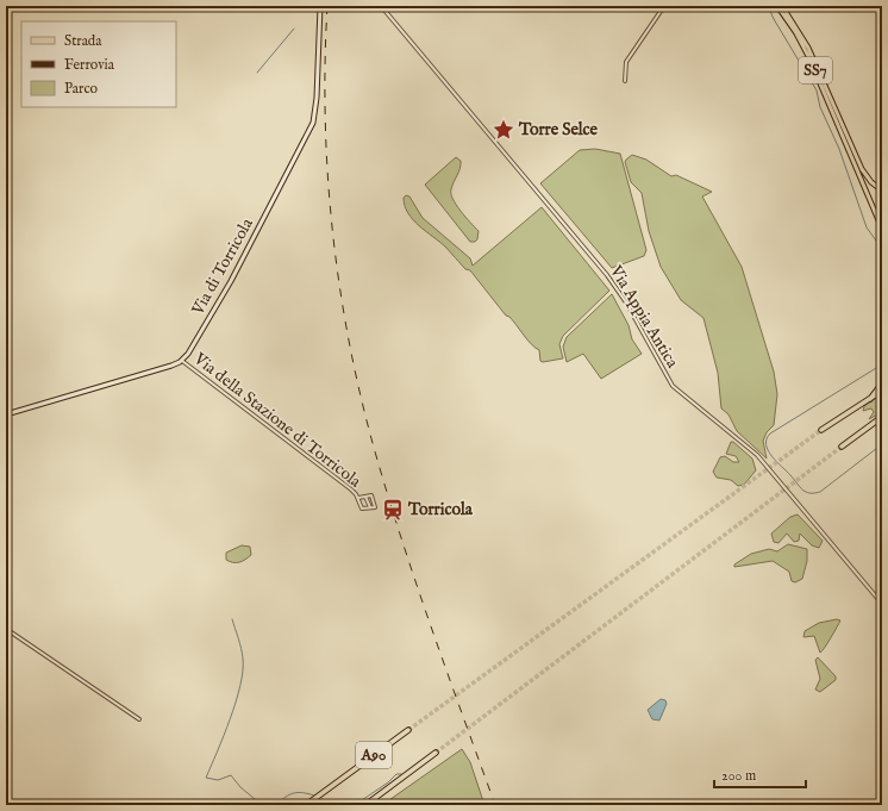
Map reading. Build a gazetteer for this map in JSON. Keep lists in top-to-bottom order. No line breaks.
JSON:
{"streets":{"highway":["A90"],"main road":["SS7"],"street":["Via di Torricola","Via Appia Antica","Via della Stazione di Torricola"]},"crossings":[["Via di Torricola","Via della Stazione di Torricola"]],"places":{"place":["Torre Selce"],"station":["Torricola"]},"legend":["Strada","Ferrovia","Parco"],"scale_bar":"200 m"}
